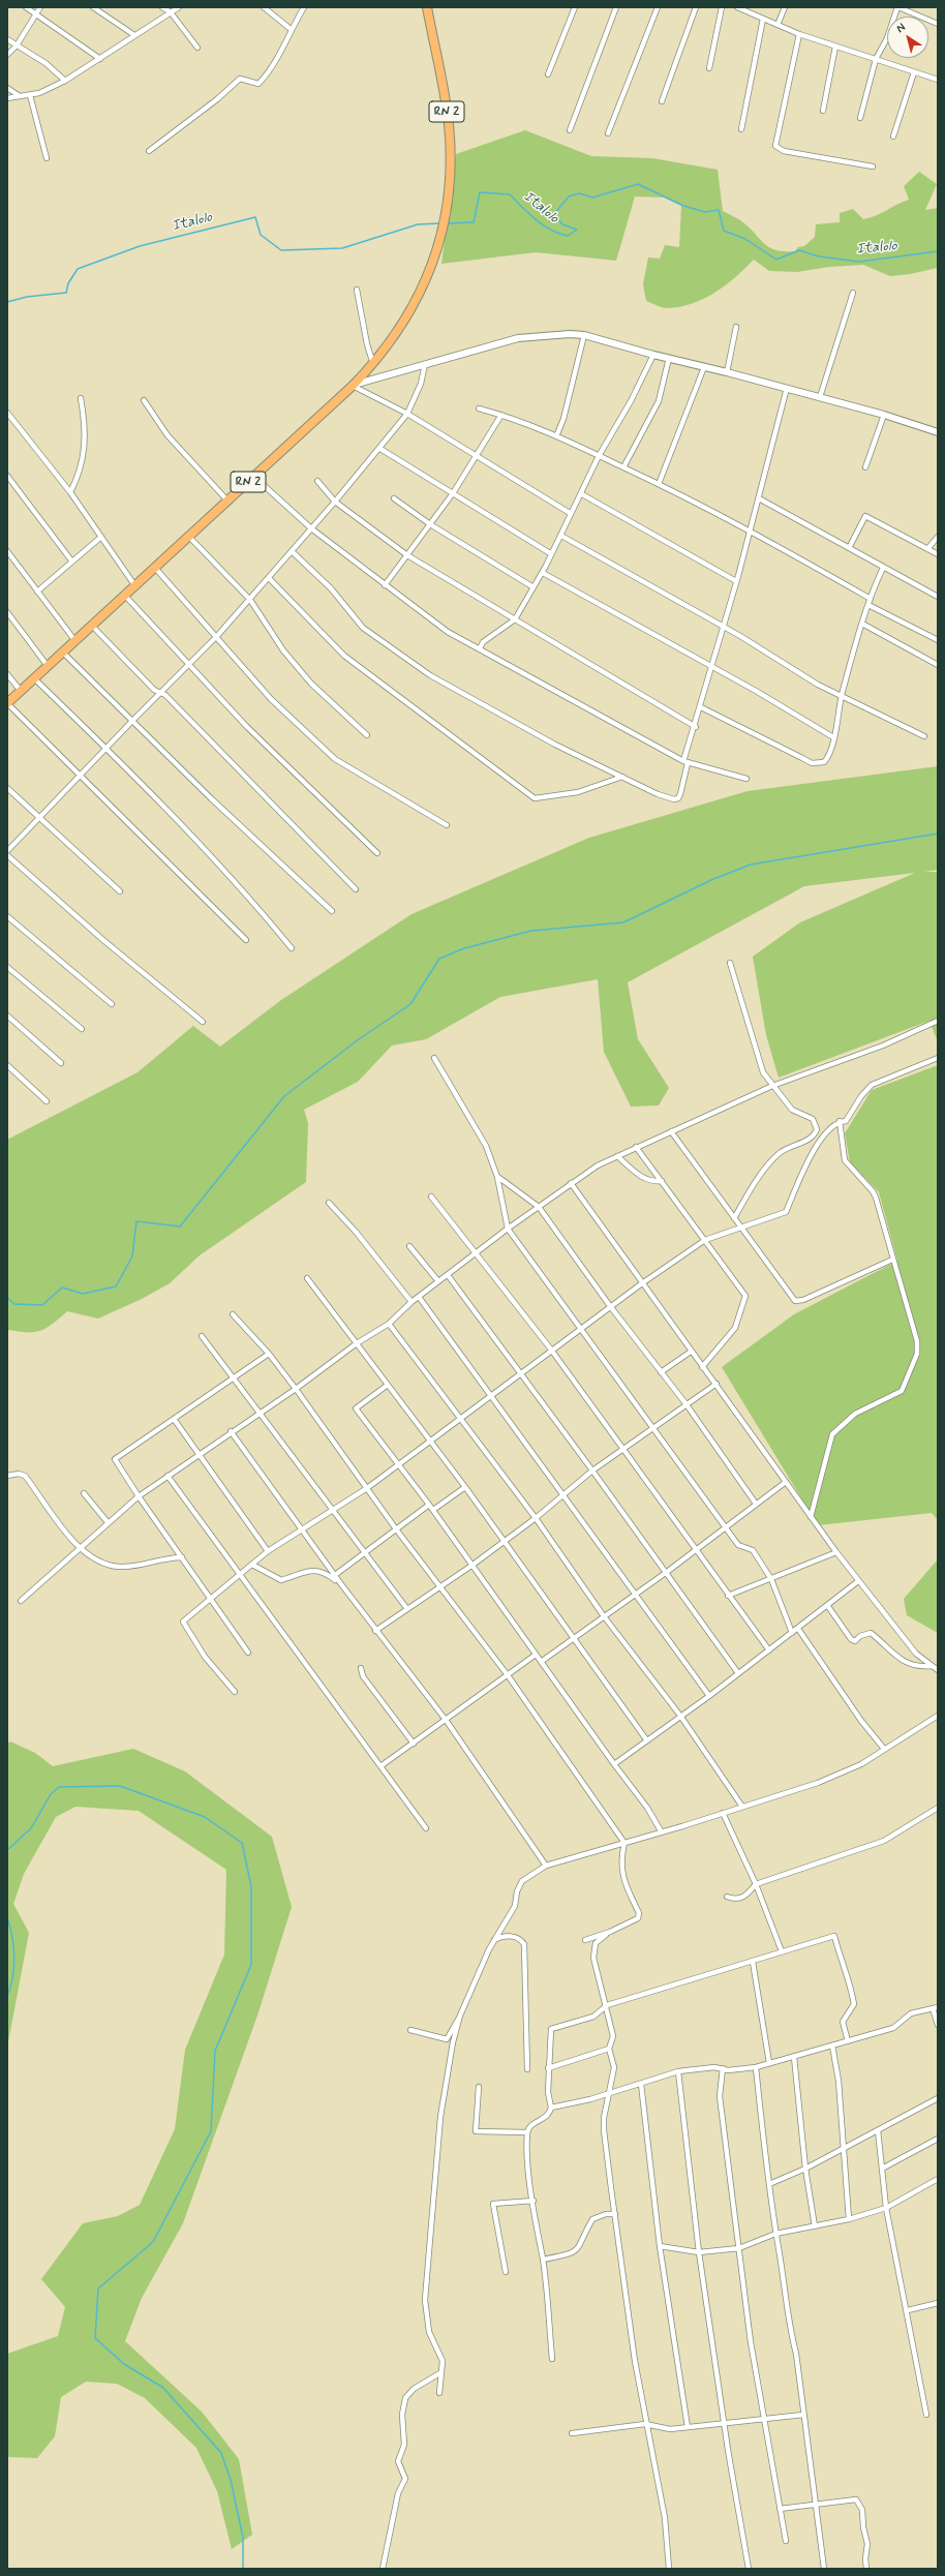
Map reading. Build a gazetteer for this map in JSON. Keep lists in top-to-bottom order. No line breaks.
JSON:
{"streets":{"highway":["RN 2"]},"water":["Italolo"],"north":"top left"}
